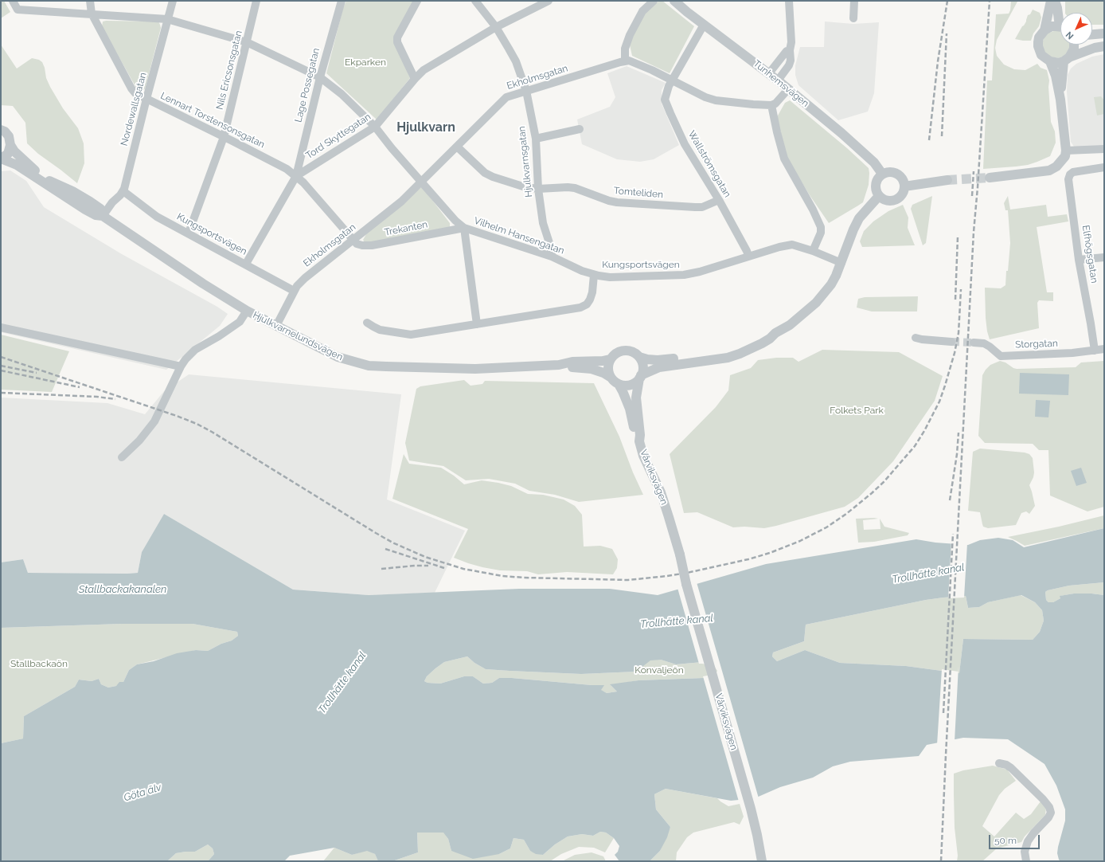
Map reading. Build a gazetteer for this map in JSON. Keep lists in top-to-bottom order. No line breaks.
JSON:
{"streets":{"street":["Nils Ericsonsgatan","Ekholmsgatan","Tunhemsvägen","Lage Possegatan","Nordewallsgatan","Lennart Torstensonsgatan","Tord Skyttegatan","Hjulkvarnsgatan","Wallströmsgatan","Tomteliden","Trekanten","Kungsportsvägen","Vilhelm Hansengatan","Elfhögsgatan","Hjulkvarnelundsvägen","Storgatan","Vårviksvägen"]},"crossings":[["Nils Ericsonsgatan","Lennart Torstensonsgatan"],["Nils Ericsonsgatan","Kungsportsvägen"],["Nils Ericsonsgatan","Vilhelm Hansengatan"],["Ekholmsgatan","Lennart Torstensonsgatan"],["Ekholmsgatan","Hjulkvarnsgatan"],["Ekholmsgatan","Tomteliden"],["Ekholmsgatan","Trekanten"],["Ekholmsgatan","Kungsportsvägen"],["Ekholmsgatan","Vilhelm Hansengatan"],["Ekholmsgatan","Hjulkvarnelundsvägen"],["Tunhemsvägen","Wallströmsgatan"],["Lage Possegatan","Lennart Torstensonsgatan"],["Lage Possegatan","Tord Skyttegatan"],["Lage Possegatan","Vilhelm Hansengatan"],["Nordewallsgatan","Lennart Torstensonsgatan"],["Nordewallsgatan","Kungsportsvägen"],["Nordewallsgatan","Vilhelm Hansengatan"],["Lennart Torstensonsgatan","Tord Skyttegatan"],["Lennart Torstensonsgatan","Trekanten"],["Lennart Torstensonsgatan","Vilhelm Hansengatan"],["Tord Skyttegatan","Hjulkvarnsgatan"],["Tord Skyttegatan","Kungsportsvägen"],["Tord Skyttegatan","Vilhelm Hansengatan"],["Hjulkvarnsgatan","Tomteliden"],["Hjulkvarnsgatan","Vilhelm Hansengatan"],["Wallströmsgatan","Tomteliden"],["Wallströmsgatan","Kungsportsvägen"],["Trekanten","Vilhelm Hansengatan"],["Kungsportsvägen","Vilhelm Hansengatan"],["Elfhögsgatan","Storgatan"],["Hjulkvarnelundsvägen","Vårviksvägen"]],"districts":["Hjulkvarn"],"water":["Trollhätte kanal","Stallbackakanalen","Göta älv"],"parks":["Ekparken","Folkets Park","Stallbackaön","Konvaljeön"],"scale_bar":"50 m","north":"bottom left"}
